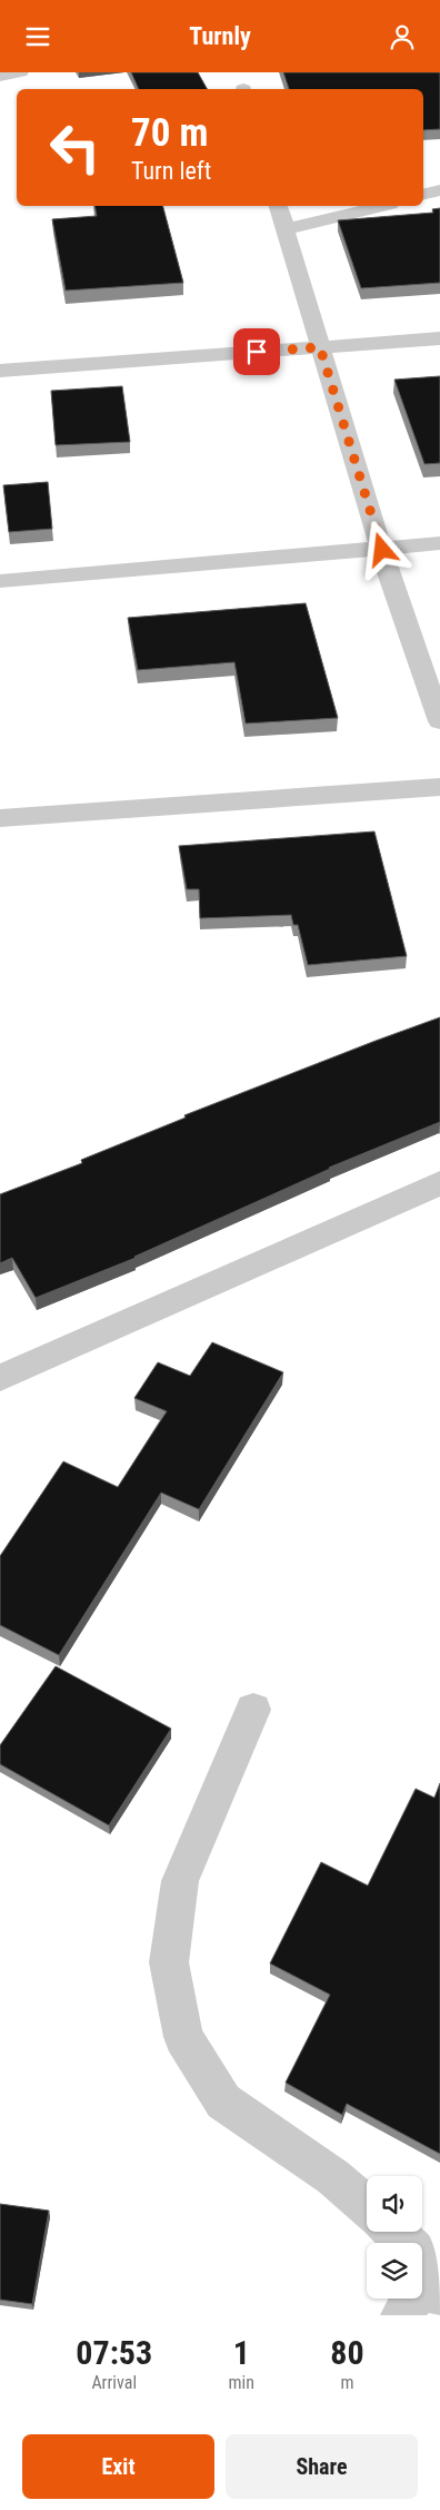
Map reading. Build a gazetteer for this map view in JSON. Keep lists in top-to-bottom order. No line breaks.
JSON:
{"page":{"header":"Turnly","turn":["70 m","Turn left"],"eta":["07:53","Arrival","1","min","80","m"],"buttons":["Exit","Share"]}}
